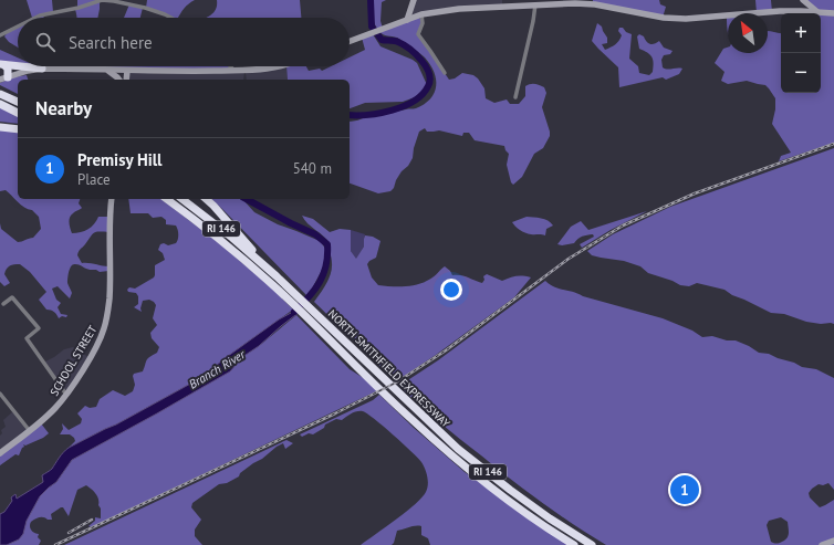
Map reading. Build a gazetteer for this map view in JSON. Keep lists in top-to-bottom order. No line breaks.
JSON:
{"streets":{"highway":["RI 146","NORTH SMITHFIELD EXPRESSWAY"],"main road":["SCHOOL STREET"]},"water":["Branch River"],"north":"top left","page":{"map_buttons":["+","−"],"search":"Search here","heading":"Nearby","list":[{"mark":"1","name":"Premisy Hill","note":"Place","value":"540 m"}],"pins":"1"}}
